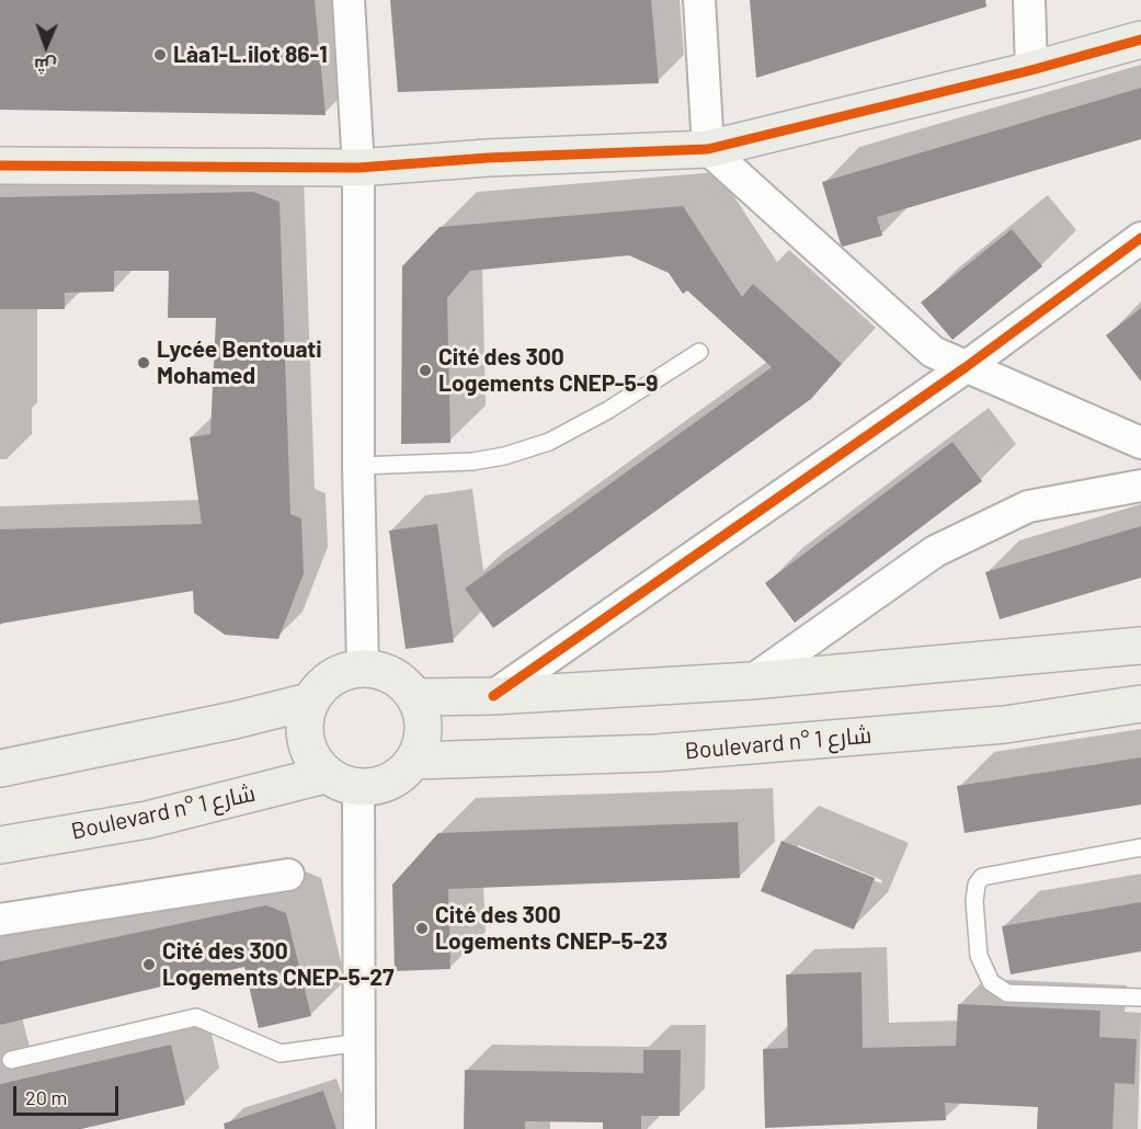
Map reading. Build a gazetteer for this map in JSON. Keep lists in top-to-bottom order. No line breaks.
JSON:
{"streets":{"main road":["Boulevard n° شارع 1"]},"places":["Làa1-L.ilot 86-1","Lycée Bentouati Mohamed","Cité des 300 Logements CNEP-5-9","Cité des 300 Logements CNEP-5-23","Cité des 300 Logements CNEP-5-27"],"scale_bar":"20 m","north":"bottom"}
